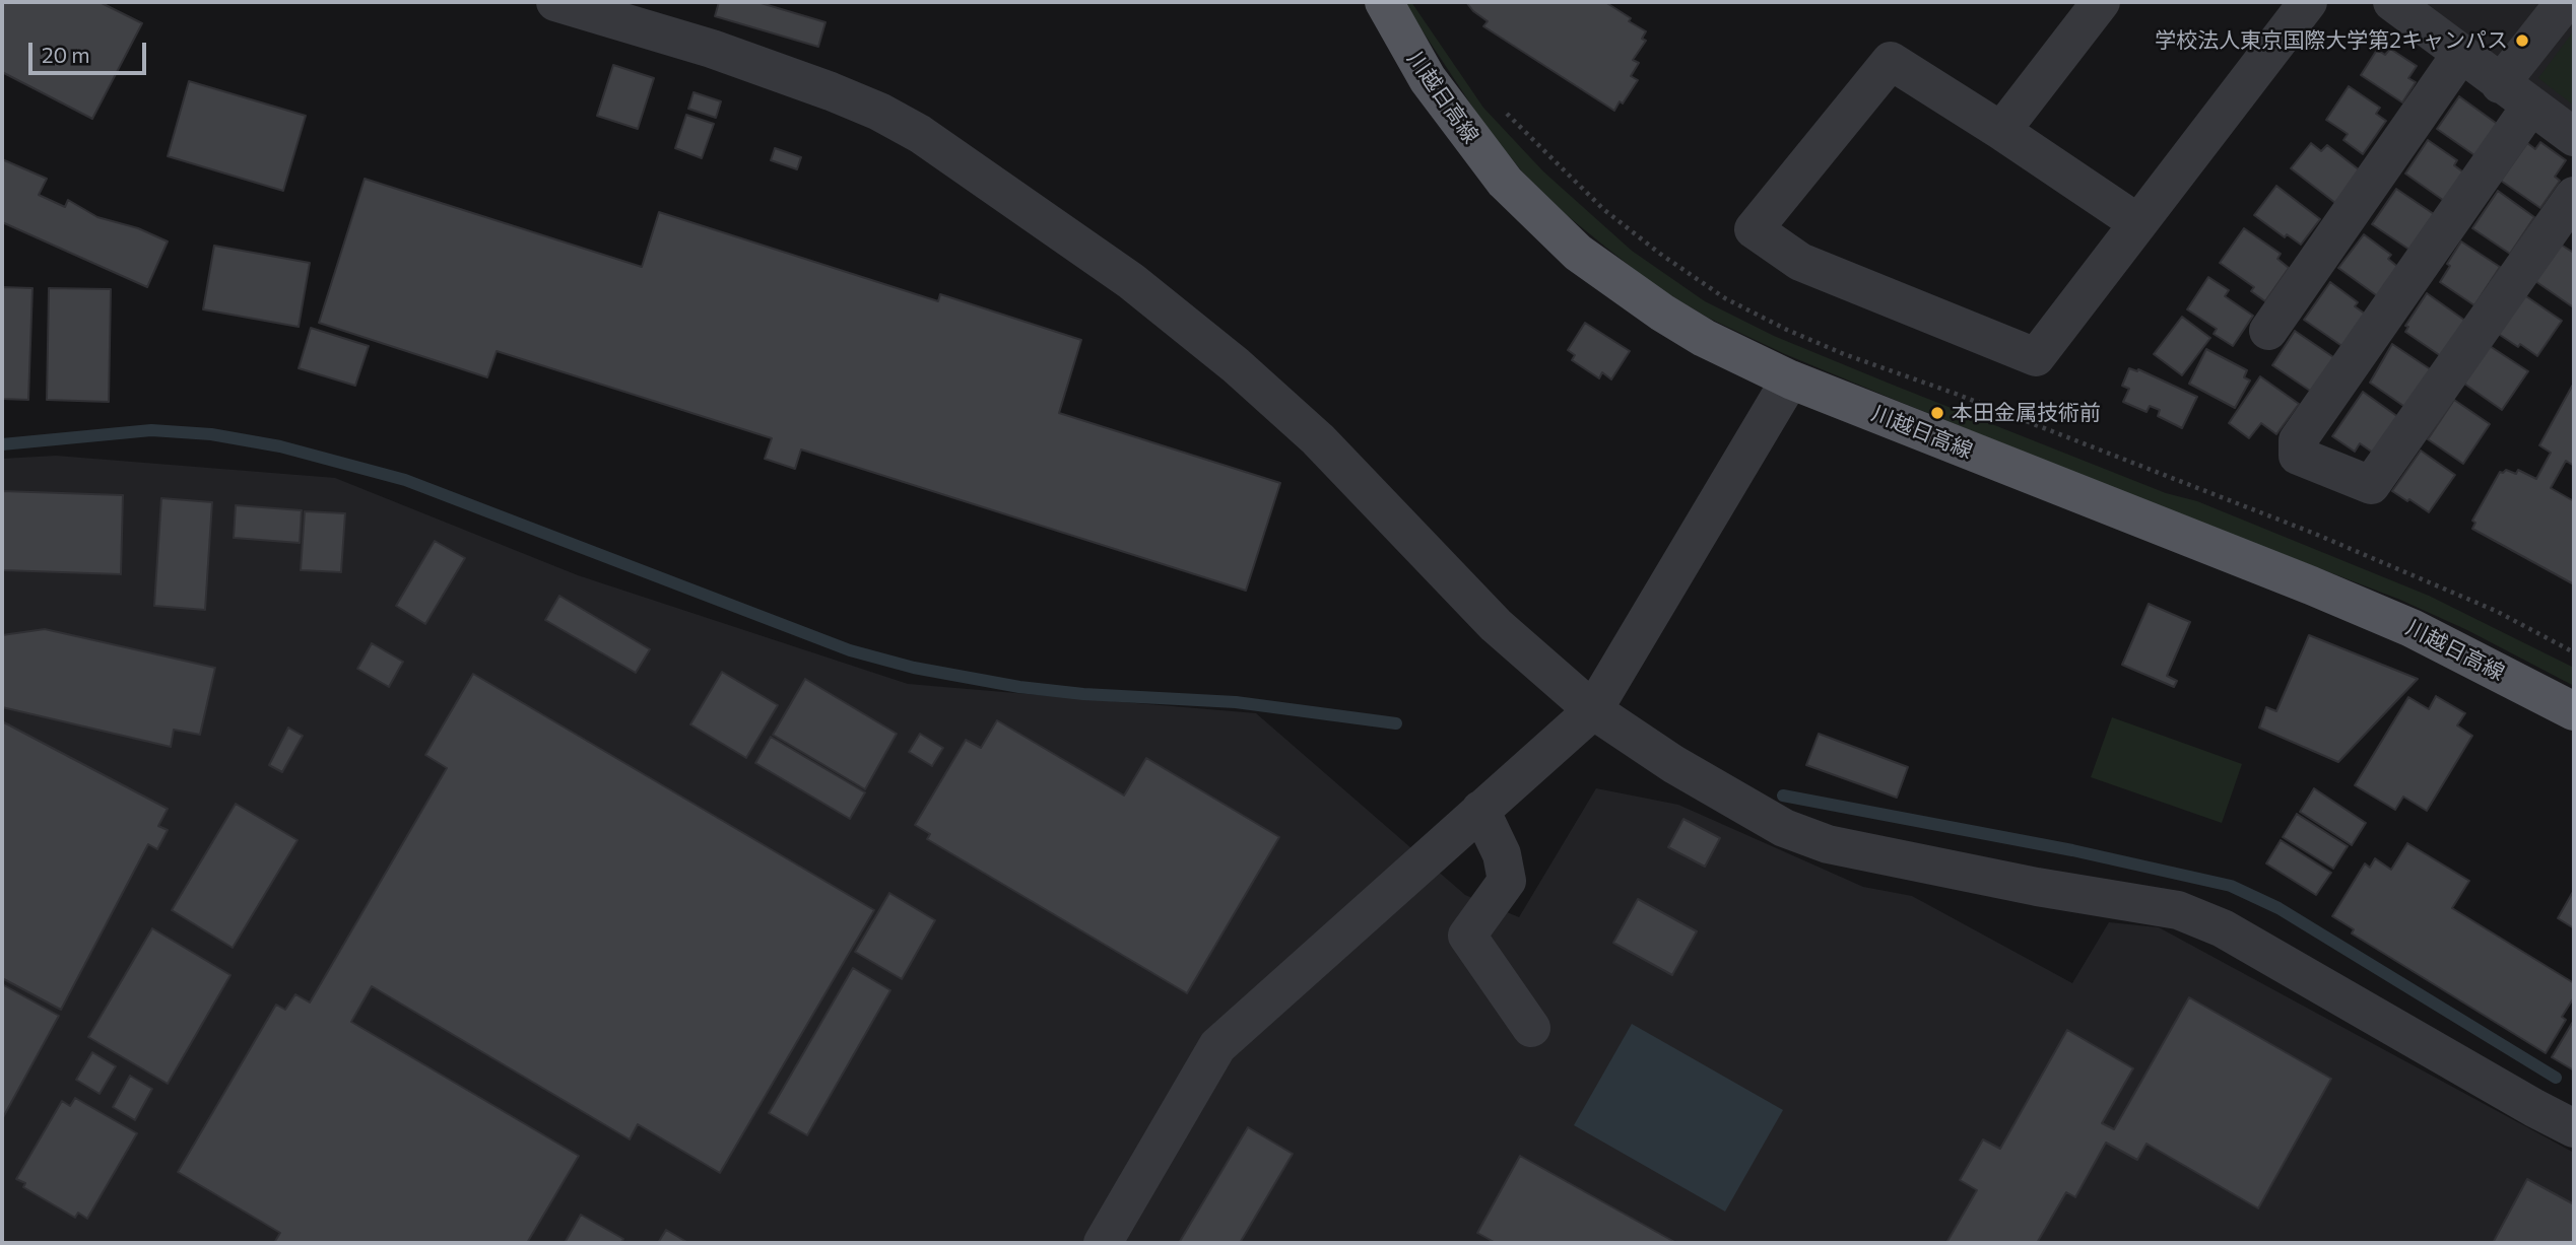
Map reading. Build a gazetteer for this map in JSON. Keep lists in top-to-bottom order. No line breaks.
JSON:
{"streets":{"main road":["川越日高線"]},"places":["学校法人東京国際大学第2キャンパス","本田金属技術前"],"scale_bar":"20 m"}
